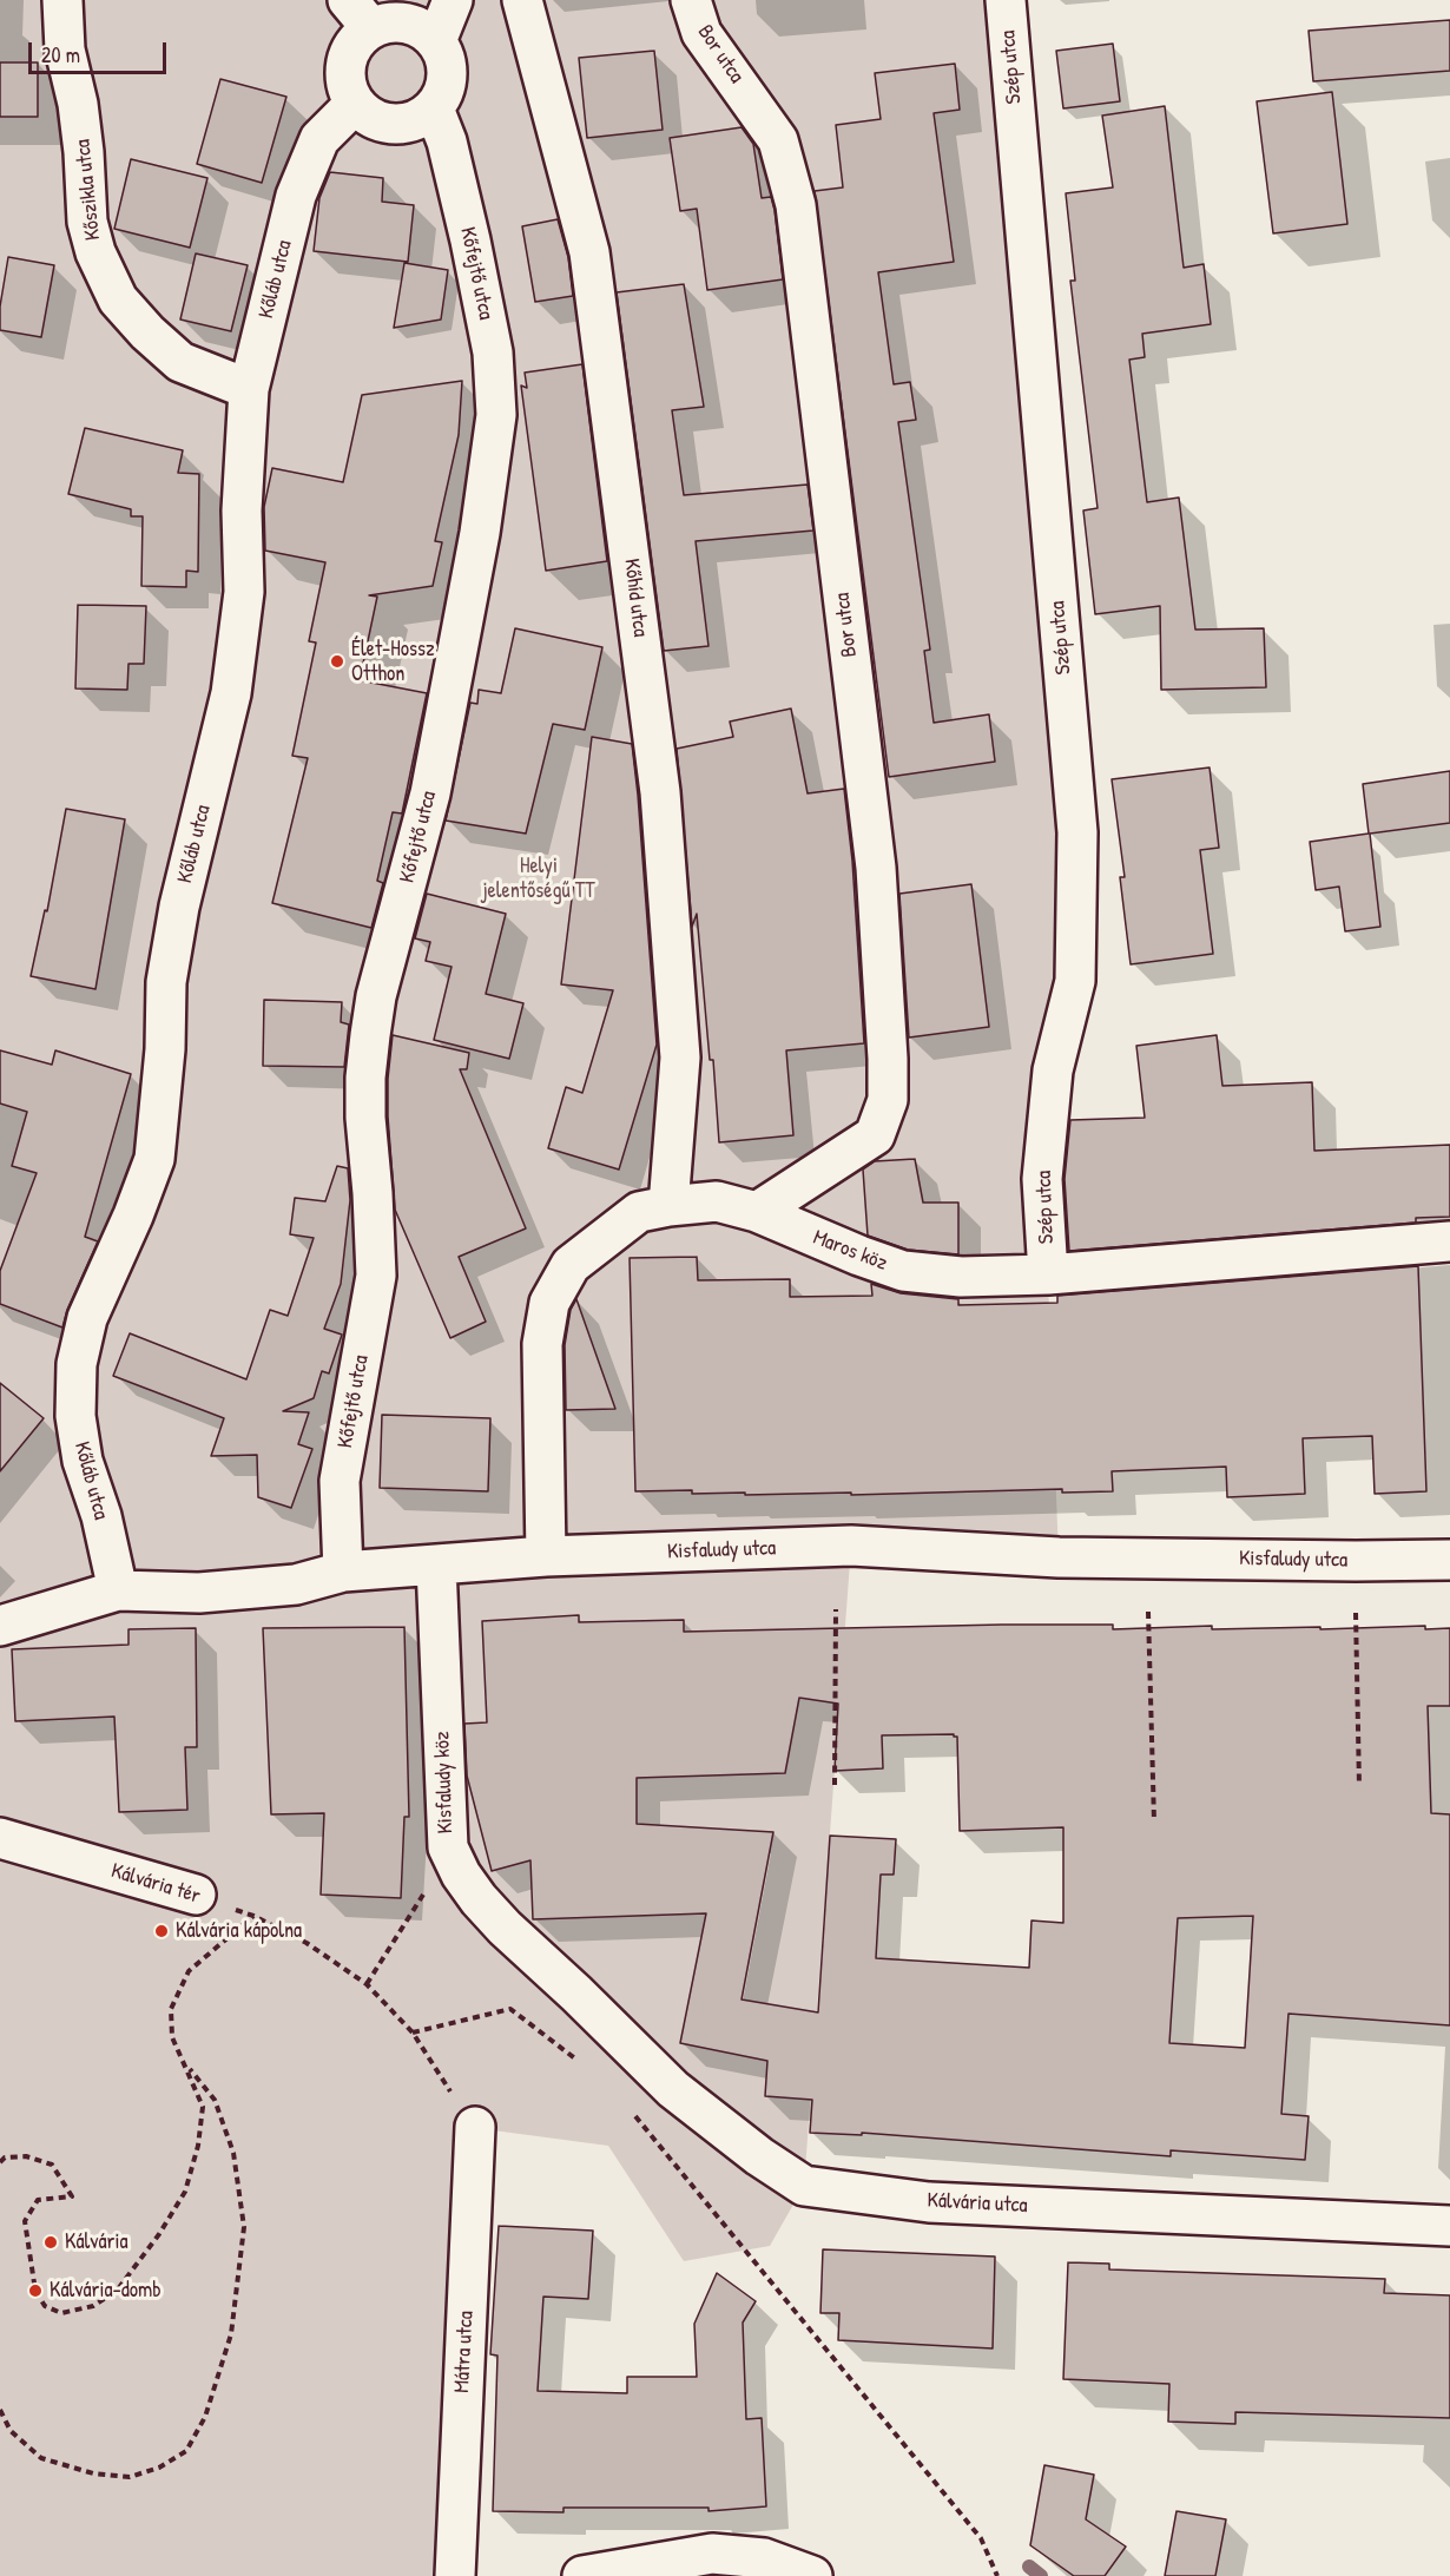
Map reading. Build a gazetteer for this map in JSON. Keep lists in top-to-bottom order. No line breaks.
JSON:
{"streets":{"street":["Bor utca","Szép utca","Kőszikla utca","Kőfejtő utca","Kőláb utca","Kőhíd utca","Maros köz","Kisfaludy utca","Kisfaludy köz","Kálvária tér","Kálvária utca","Mátra utca"]},"crossings":[["Bor utca","Maros köz"],["Szép utca","Maros köz"],["Kőszikla utca","Kőláb utca"],["Kőfejtő utca","Kőláb utca"],["Kőfejtő utca","Kisfaludy utca"],["Kőláb utca","Kisfaludy utca"],["Kőhíd utca","Maros köz"],["Maros köz","Kisfaludy utca"],["Kisfaludy utca","Kisfaludy köz"],["Kisfaludy köz","Kálvária utca"],["Kálvária tér","Mátra utca"]],"parks":["Helyi jelentőségű TT"],"places":["Élet-Hossz Otthon","Kálvária kápolna","Kálvária","Kálvária-domb"],"scale_bar":"20 m"}
